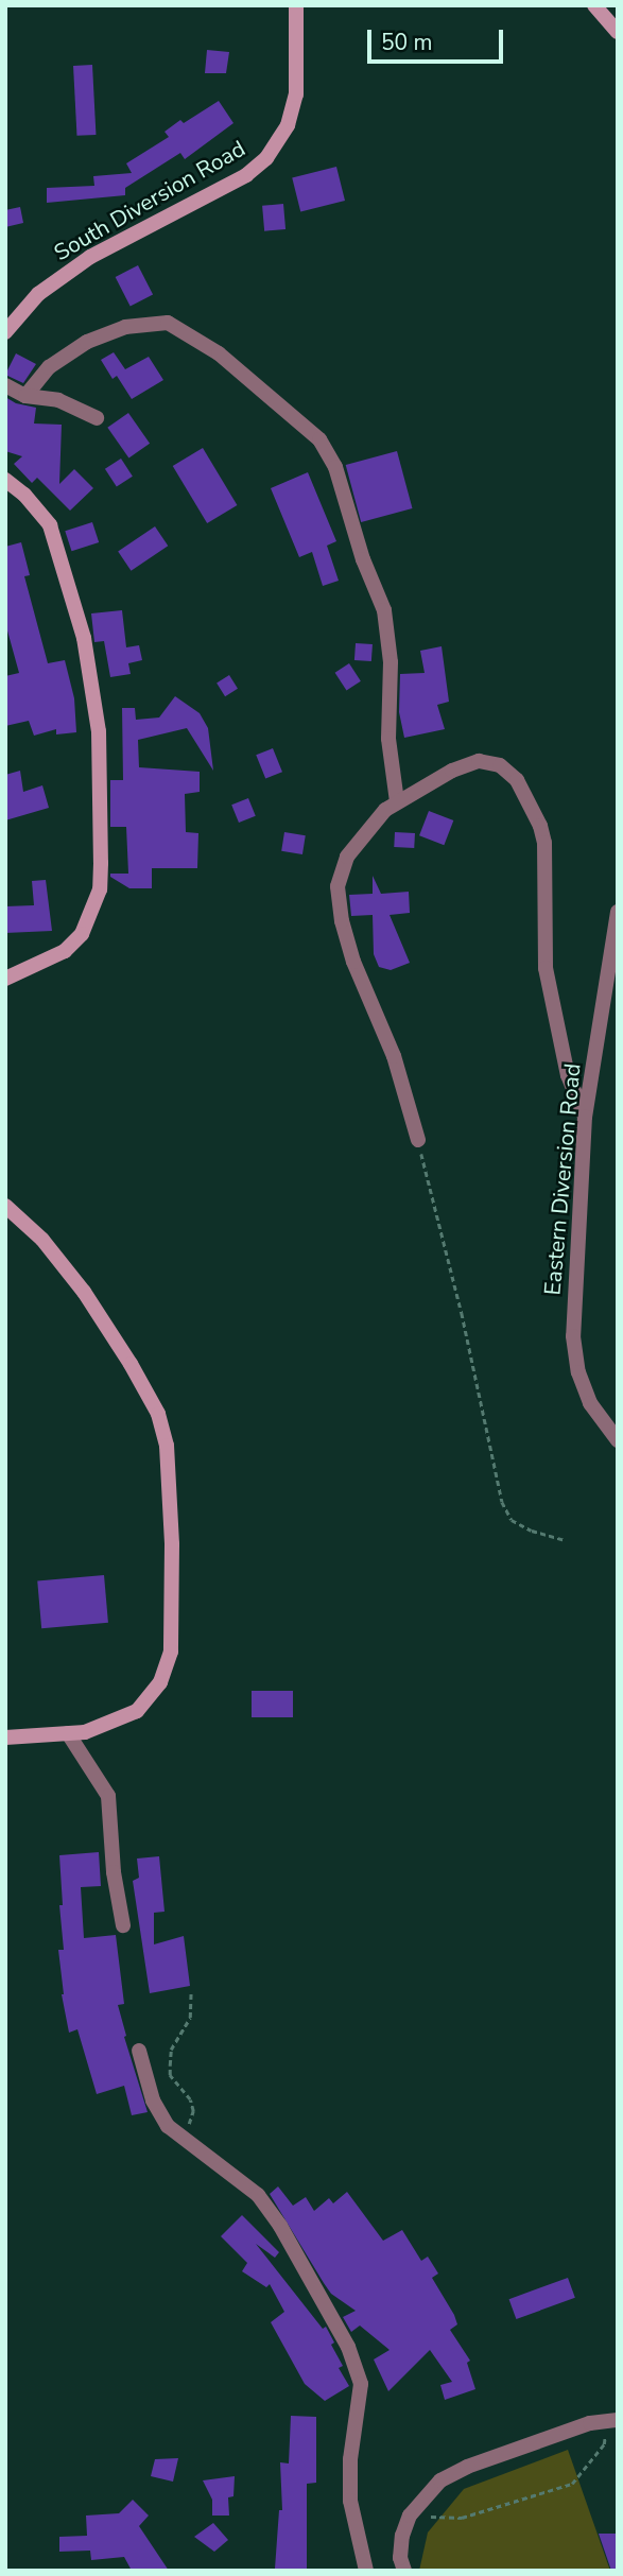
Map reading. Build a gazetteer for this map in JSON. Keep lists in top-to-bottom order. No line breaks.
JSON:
{"streets":{"main road":["South Diversion Road"],"street":["Eastern Diversion Road"]},"scale_bar":"50 m"}
